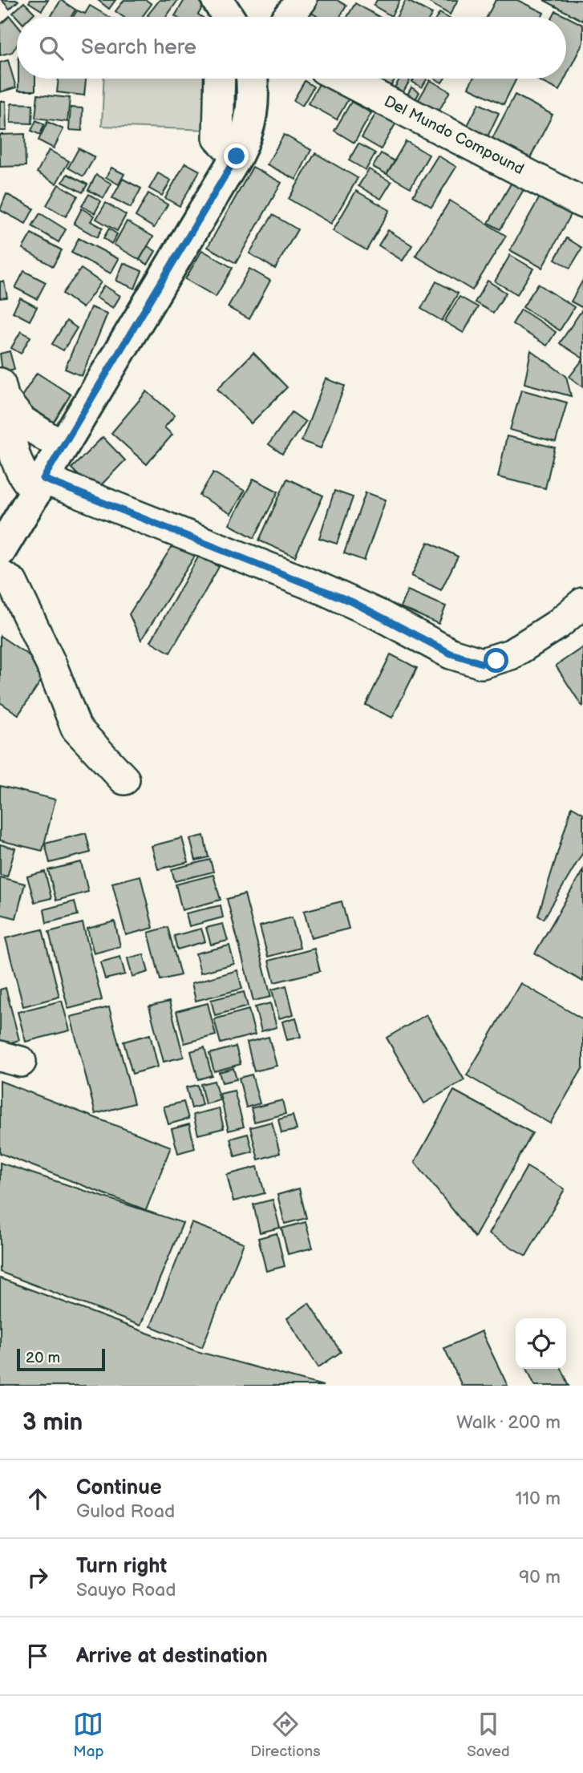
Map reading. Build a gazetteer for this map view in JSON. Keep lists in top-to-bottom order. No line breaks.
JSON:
{"streets":{"street":["Del Mundo Compound"]},"scale_bar":"20 m","page":{"search":"Search here","scale":"20 m","heading":["3 min","Walk · 200 m"],"list":[["Continue","Gulod Road","110 m"],["Turn right","Sauyo Road","90 m"],"Arrive at destination"],"nav":["Map","Directions","Saved"]}}
